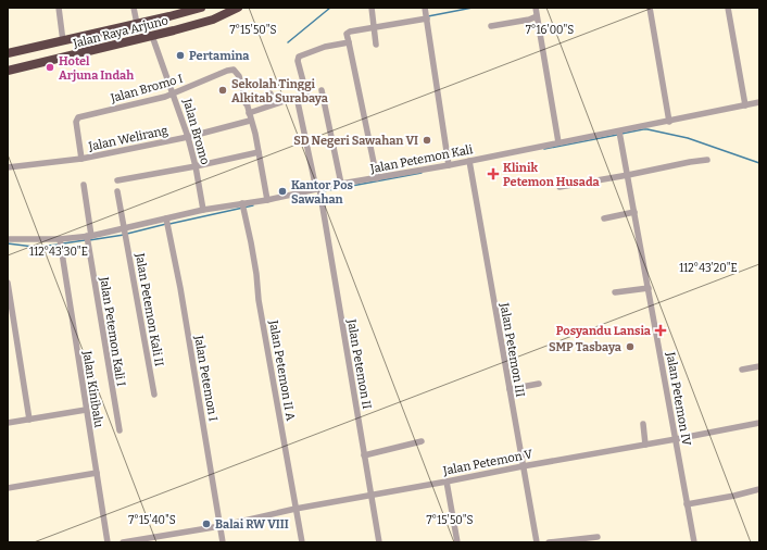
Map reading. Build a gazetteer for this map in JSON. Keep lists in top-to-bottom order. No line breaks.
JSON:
{"streets":{"highway":["Jalan Raya Arjuno"],"street":["Jalan Bromo I","Jalan Bromo","Jalan Welirang","Jalan Petemon Kali","Jalan Petemon Kali II","Jalan Petemon Kali I","Jalan Petemon III","Jalan Petemon II","Jalan Petemon II A","Jalan Petemon I","Jalan Kinibalu","Jalan Petemon IV","Jalan Petemon V"]},"crossings":[["Jalan Raya Arjuno","Jalan Bromo"],["Jalan Bromo I","Jalan Bromo"],["Jalan Bromo I","Jalan Welirang"],["Jalan Bromo I","Jalan Petemon Kali"],["Jalan Bromo","Jalan Welirang"],["Jalan Bromo","Jalan Petemon Kali"],["Jalan Petemon Kali","Jalan Petemon Kali II"],["Jalan Petemon Kali","Jalan Petemon Kali I"],["Jalan Petemon Kali","Jalan Petemon III"],["Jalan Petemon Kali","Jalan Petemon II"],["Jalan Petemon Kali","Jalan Petemon II A"],["Jalan Petemon Kali","Jalan Petemon I"],["Jalan Petemon Kali","Jalan Kinibalu"],["Jalan Petemon Kali","Jalan Petemon IV"],["Jalan Petemon III","Jalan Petemon V"],["Jalan Petemon II","Jalan Petemon V"],["Jalan Petemon II A","Jalan Petemon V"],["Jalan Petemon I","Jalan Petemon V"],["Jalan Petemon IV","Jalan Petemon V"]],"places":{"other":["Pertamina","Hotel Arjuna Indah","Sekolah Tinggi Alkitab Surabaya","SD Negeri Sawahan VI","Kantor Pos Sawahan","SMP Tasbaya","Balai RW VIII"],"health":["Klinik Petemon Husada","Posyandu Lansia"]},"coordinates":["7°15'50\"S","7°16'00\"S","112°43'30\"E","112°43'20\"E","7°15'40\"S"]}
